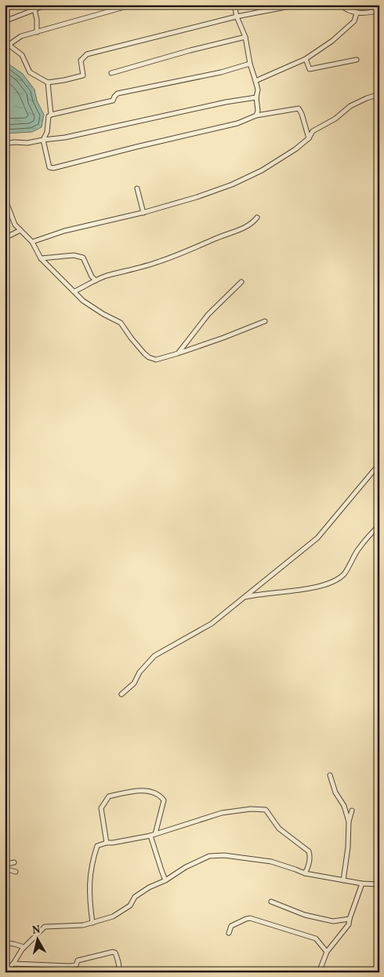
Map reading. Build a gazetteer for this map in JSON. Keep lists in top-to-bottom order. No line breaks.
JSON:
{"north":"top"}
